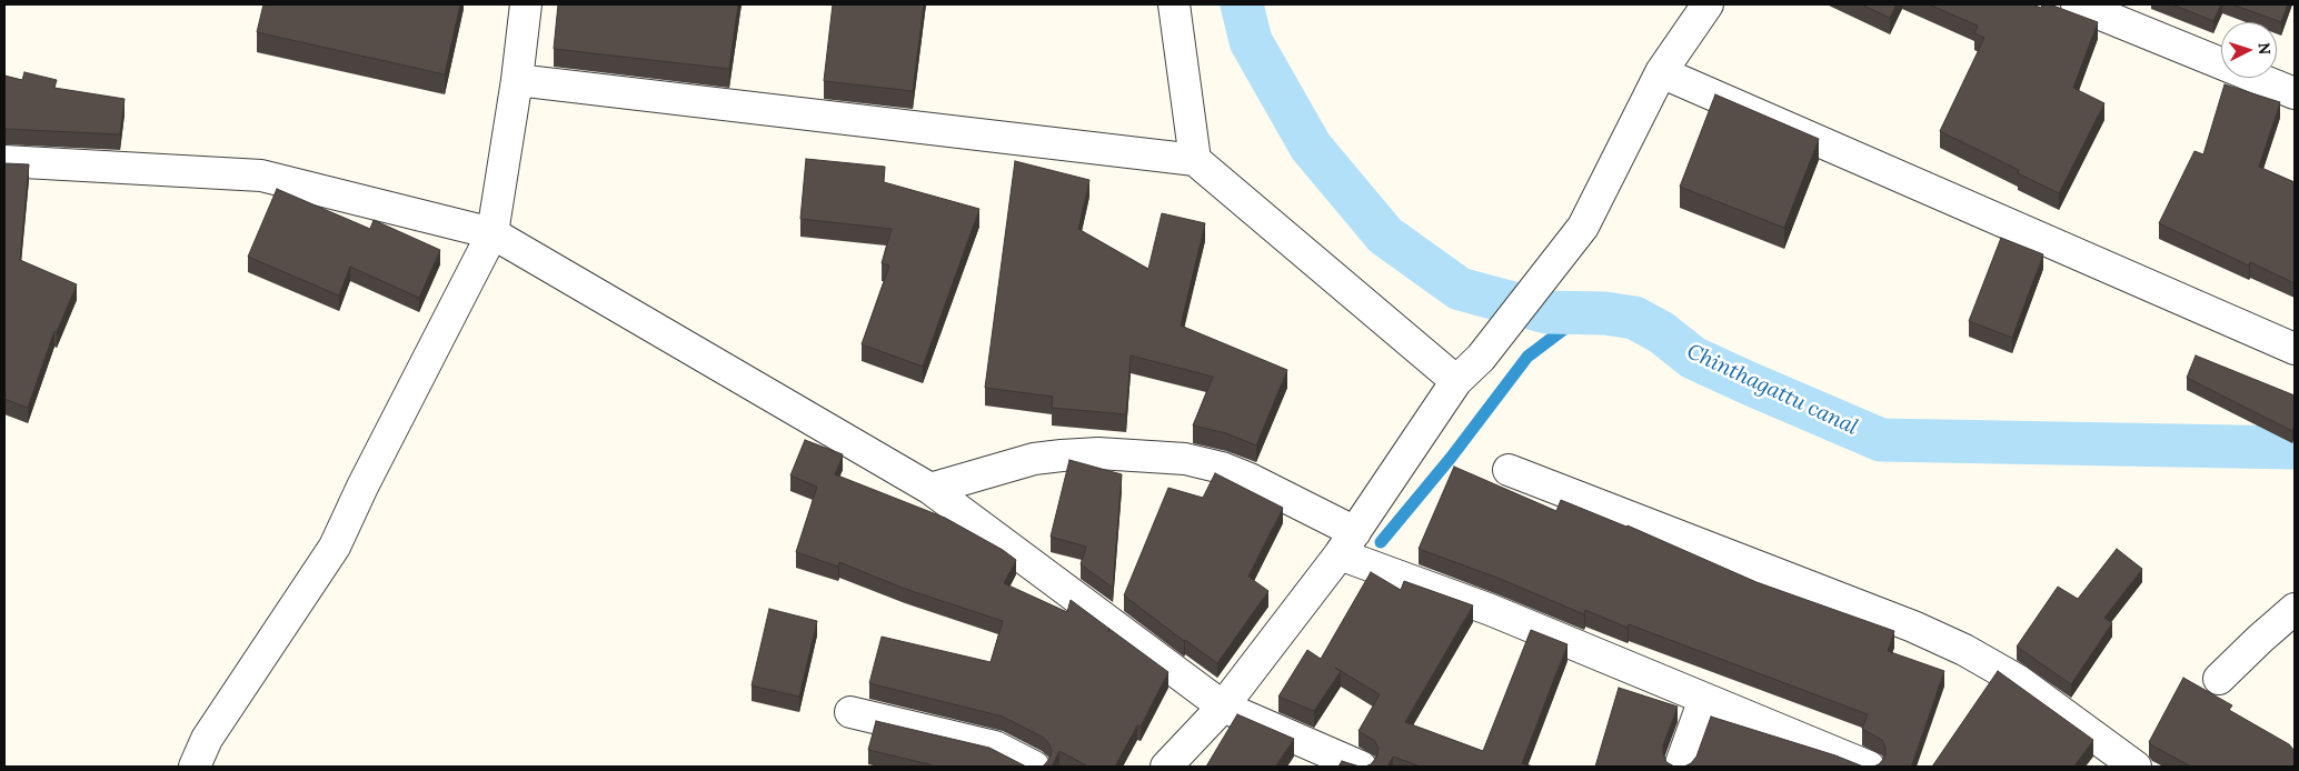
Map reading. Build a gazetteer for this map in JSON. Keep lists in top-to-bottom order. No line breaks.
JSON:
{"water":["Chinthagattu canal"],"north":"right"}
